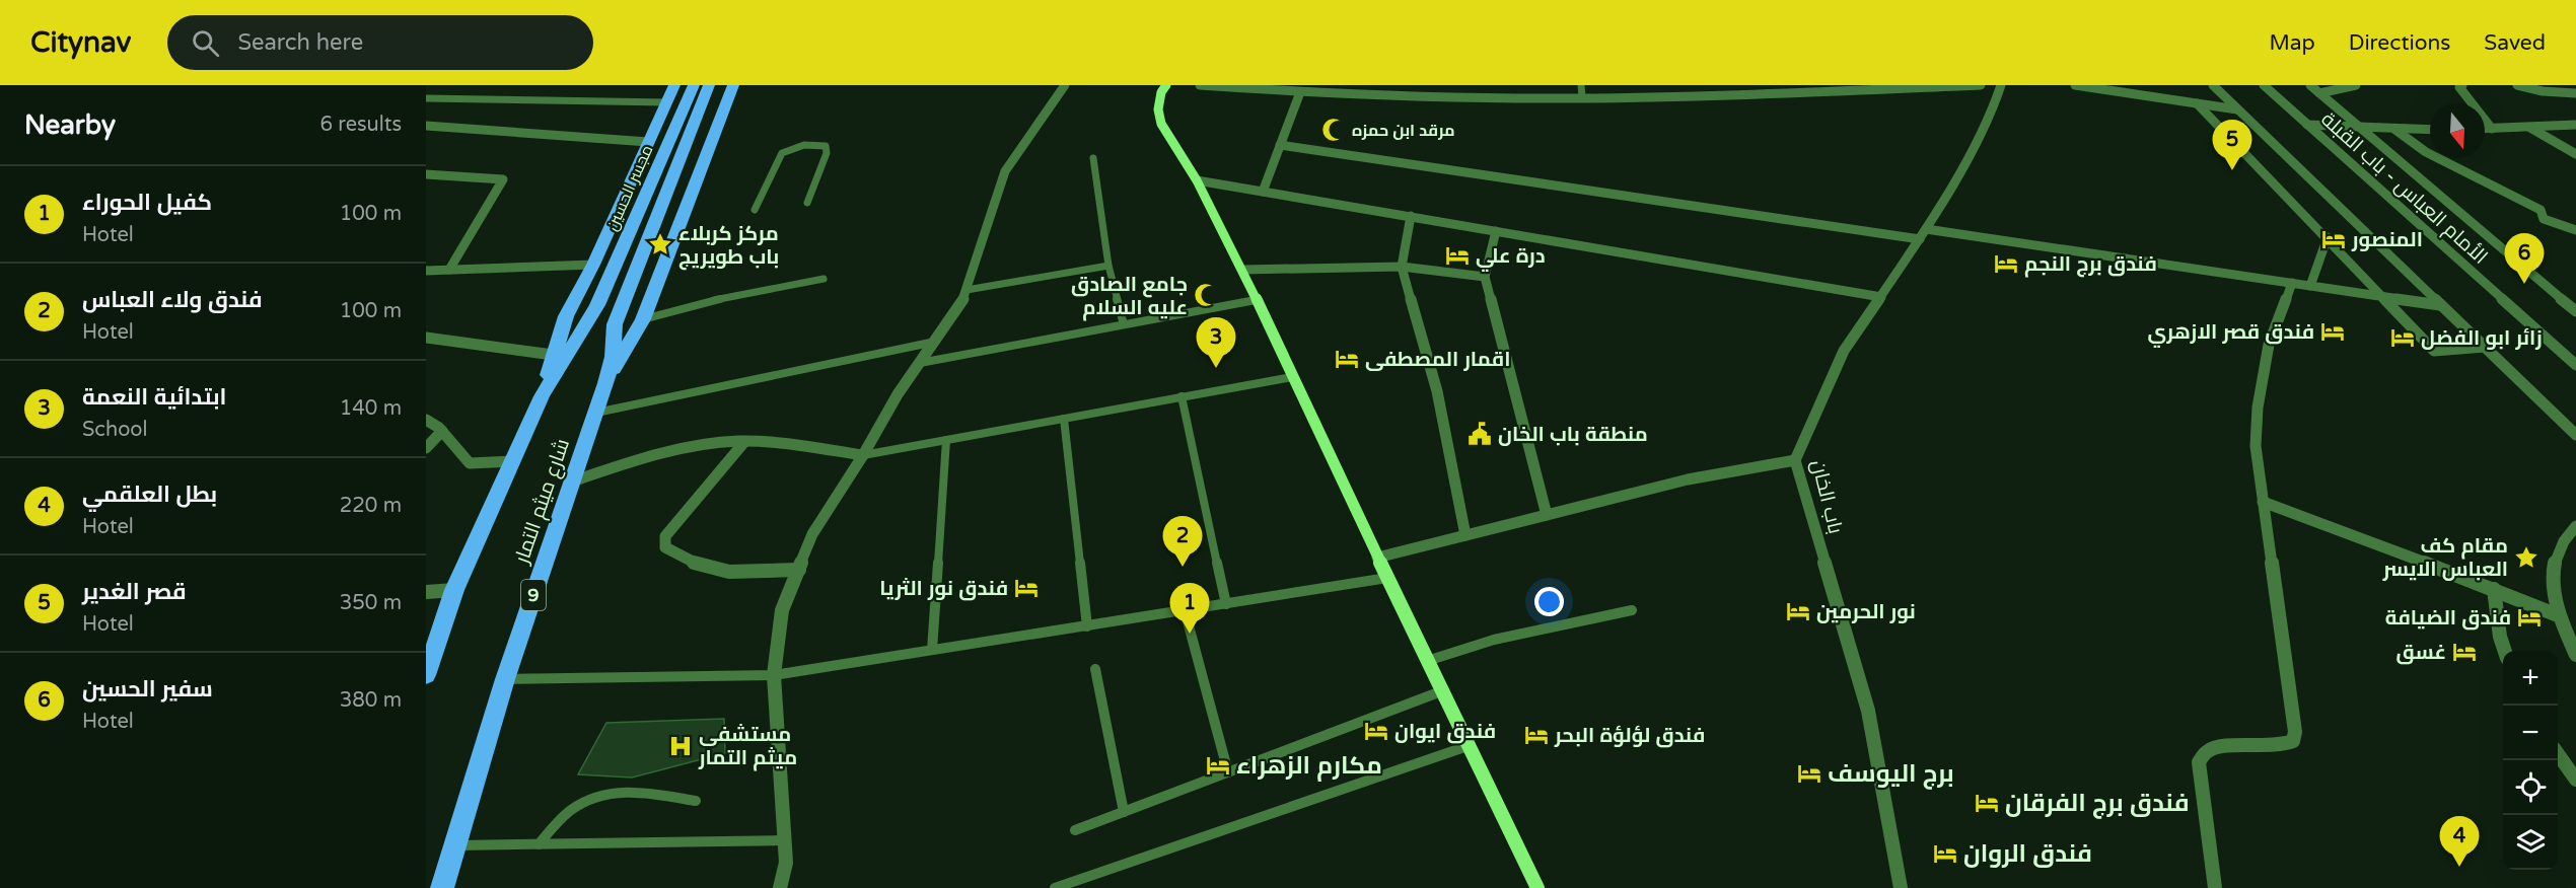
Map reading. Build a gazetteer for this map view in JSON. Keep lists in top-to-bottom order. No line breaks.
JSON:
{"streets":{"highway":["مجسر الحسين","شارع ميثم التمار","9"],"street":["الأمام العباس - باب القبلة","باب الخان"]},"crossings":[["مجسر الحسين","شارع ميثم التمار"]],"places":{"mosque":["مرقد ابن حمزه","جامع الصادق عليه السلام"],"hotel":["المنصور","درة علي","فندق برج النجم","فندق قصر الازهري","زائر ابو الفضل","اقمار المصطفى","فندق نور الثريا","نور الحرمين","فندق الضيافة","غسق","فندق ايوان","فندق لؤلؤة البحر","مكارم الزهراء","برج اليوسف","فندق برج الفرقان","فندق الروان"],"place":["مركز كربلاء باب طويريج","مقام كف العباس الايسر"],"public building":["منطقة باب الخان"],"hospital":["مستشفى ميثم التمار"]},"north":"bottom","page":{"header":"Citynav","search":"Search here","nav":["Map","Directions","Saved"],"heading":["Nearby","6 results"],"pins":["5","6","3","2","1","4"],"list":[{"mark":"1","name":"كفيل الحوراء","note":"Hotel","value":"100 m"},{"mark":"2","name":"فندق ولاء العباس","note":"Hotel","value":"100 m"},{"mark":"3","name":"ابتدائية النعمة","note":"School","value":"140 m"},{"mark":"4","name":"بطل العلقمي","note":"Hotel","value":"220 m"},{"mark":"5","name":"قصر الغدير","note":"Hotel","value":"350 m"},{"mark":"6","name":"سفير الحسين","note":"Hotel","value":"380 m"}],"map_buttons":["+","−"]}}
